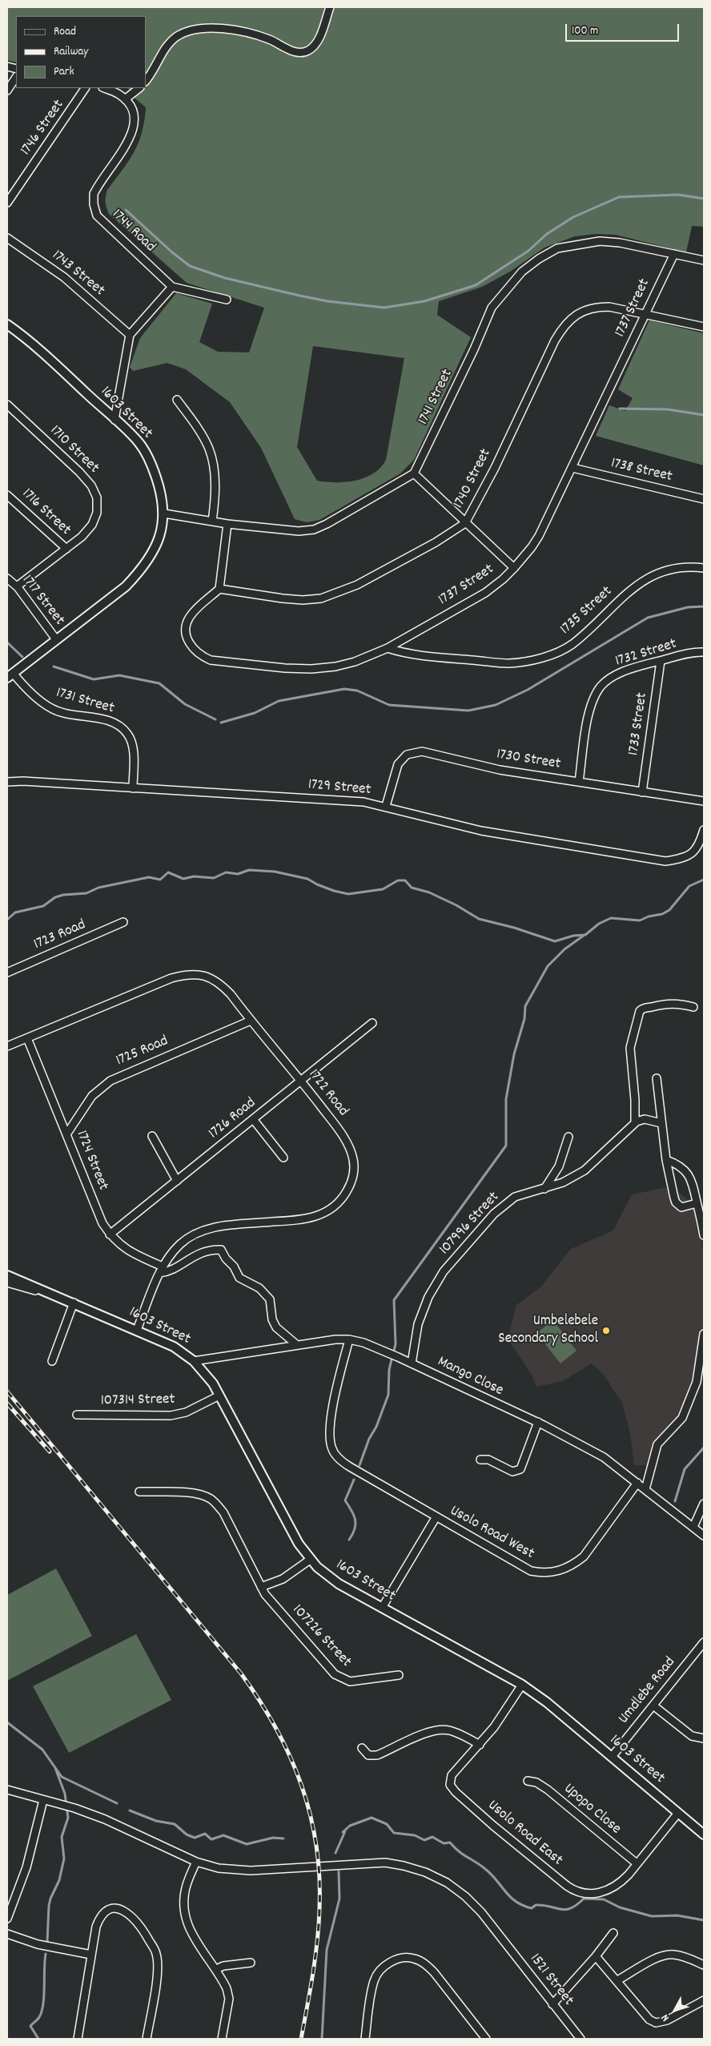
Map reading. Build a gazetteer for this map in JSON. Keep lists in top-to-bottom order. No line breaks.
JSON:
{"streets":{"street":["1746 Street","1744 Road","1743 Street","1737 Street","1741 Street","1603 Street","1710 Street","1738 Street","1740 Street","1716 Street","1717 Street","1735 Street","1732 Street","1731 Street","1733 Street","1730 Street","1729 Street","1723 Road","1725 Road","1722 Road","1726 Road","1724 Street","107996 Street","Mango Close","107314 Street","Usolo Road West","107226 Street","Umdlebe Road","Upopo Close","Usolo Road East","1521 Street"]},"crossings":[["1737 Street","1741 Street"],["1737 Street","1738 Street"],["1737 Street","1740 Street"],["1737 Street","1735 Street"],["1603 Street","1717 Street"],["1603 Street","1731 Street"],["1603 Street","1722 Road"],["1603 Street","Mango Close"],["1603 Street","107314 Street"],["1603 Street","Usolo Road West"],["1603 Street","Umdlebe Road"],["1603 Street","Usolo Road East"],["1710 Street","1716 Street"],["1710 Street","1717 Street"],["1732 Street","1733 Street"],["1732 Street","1730 Street"],["1731 Street","1729 Street"],["1733 Street","1730 Street"],["1730 Street","1729 Street"],["1725 Road","1722 Road"],["1725 Road","1724 Street"],["1722 Road","1726 Road"],["1722 Road","1724 Street"],["1726 Road","1724 Street"],["107996 Street","Mango Close"],["Mango Close","Usolo Road West"],["Upopo Close","Usolo Road East"]],"places":["Umbelebele Secondary School"],"legend":["Road","Railway","Park"],"scale_bar":"100 m","north":"bottom left"}
